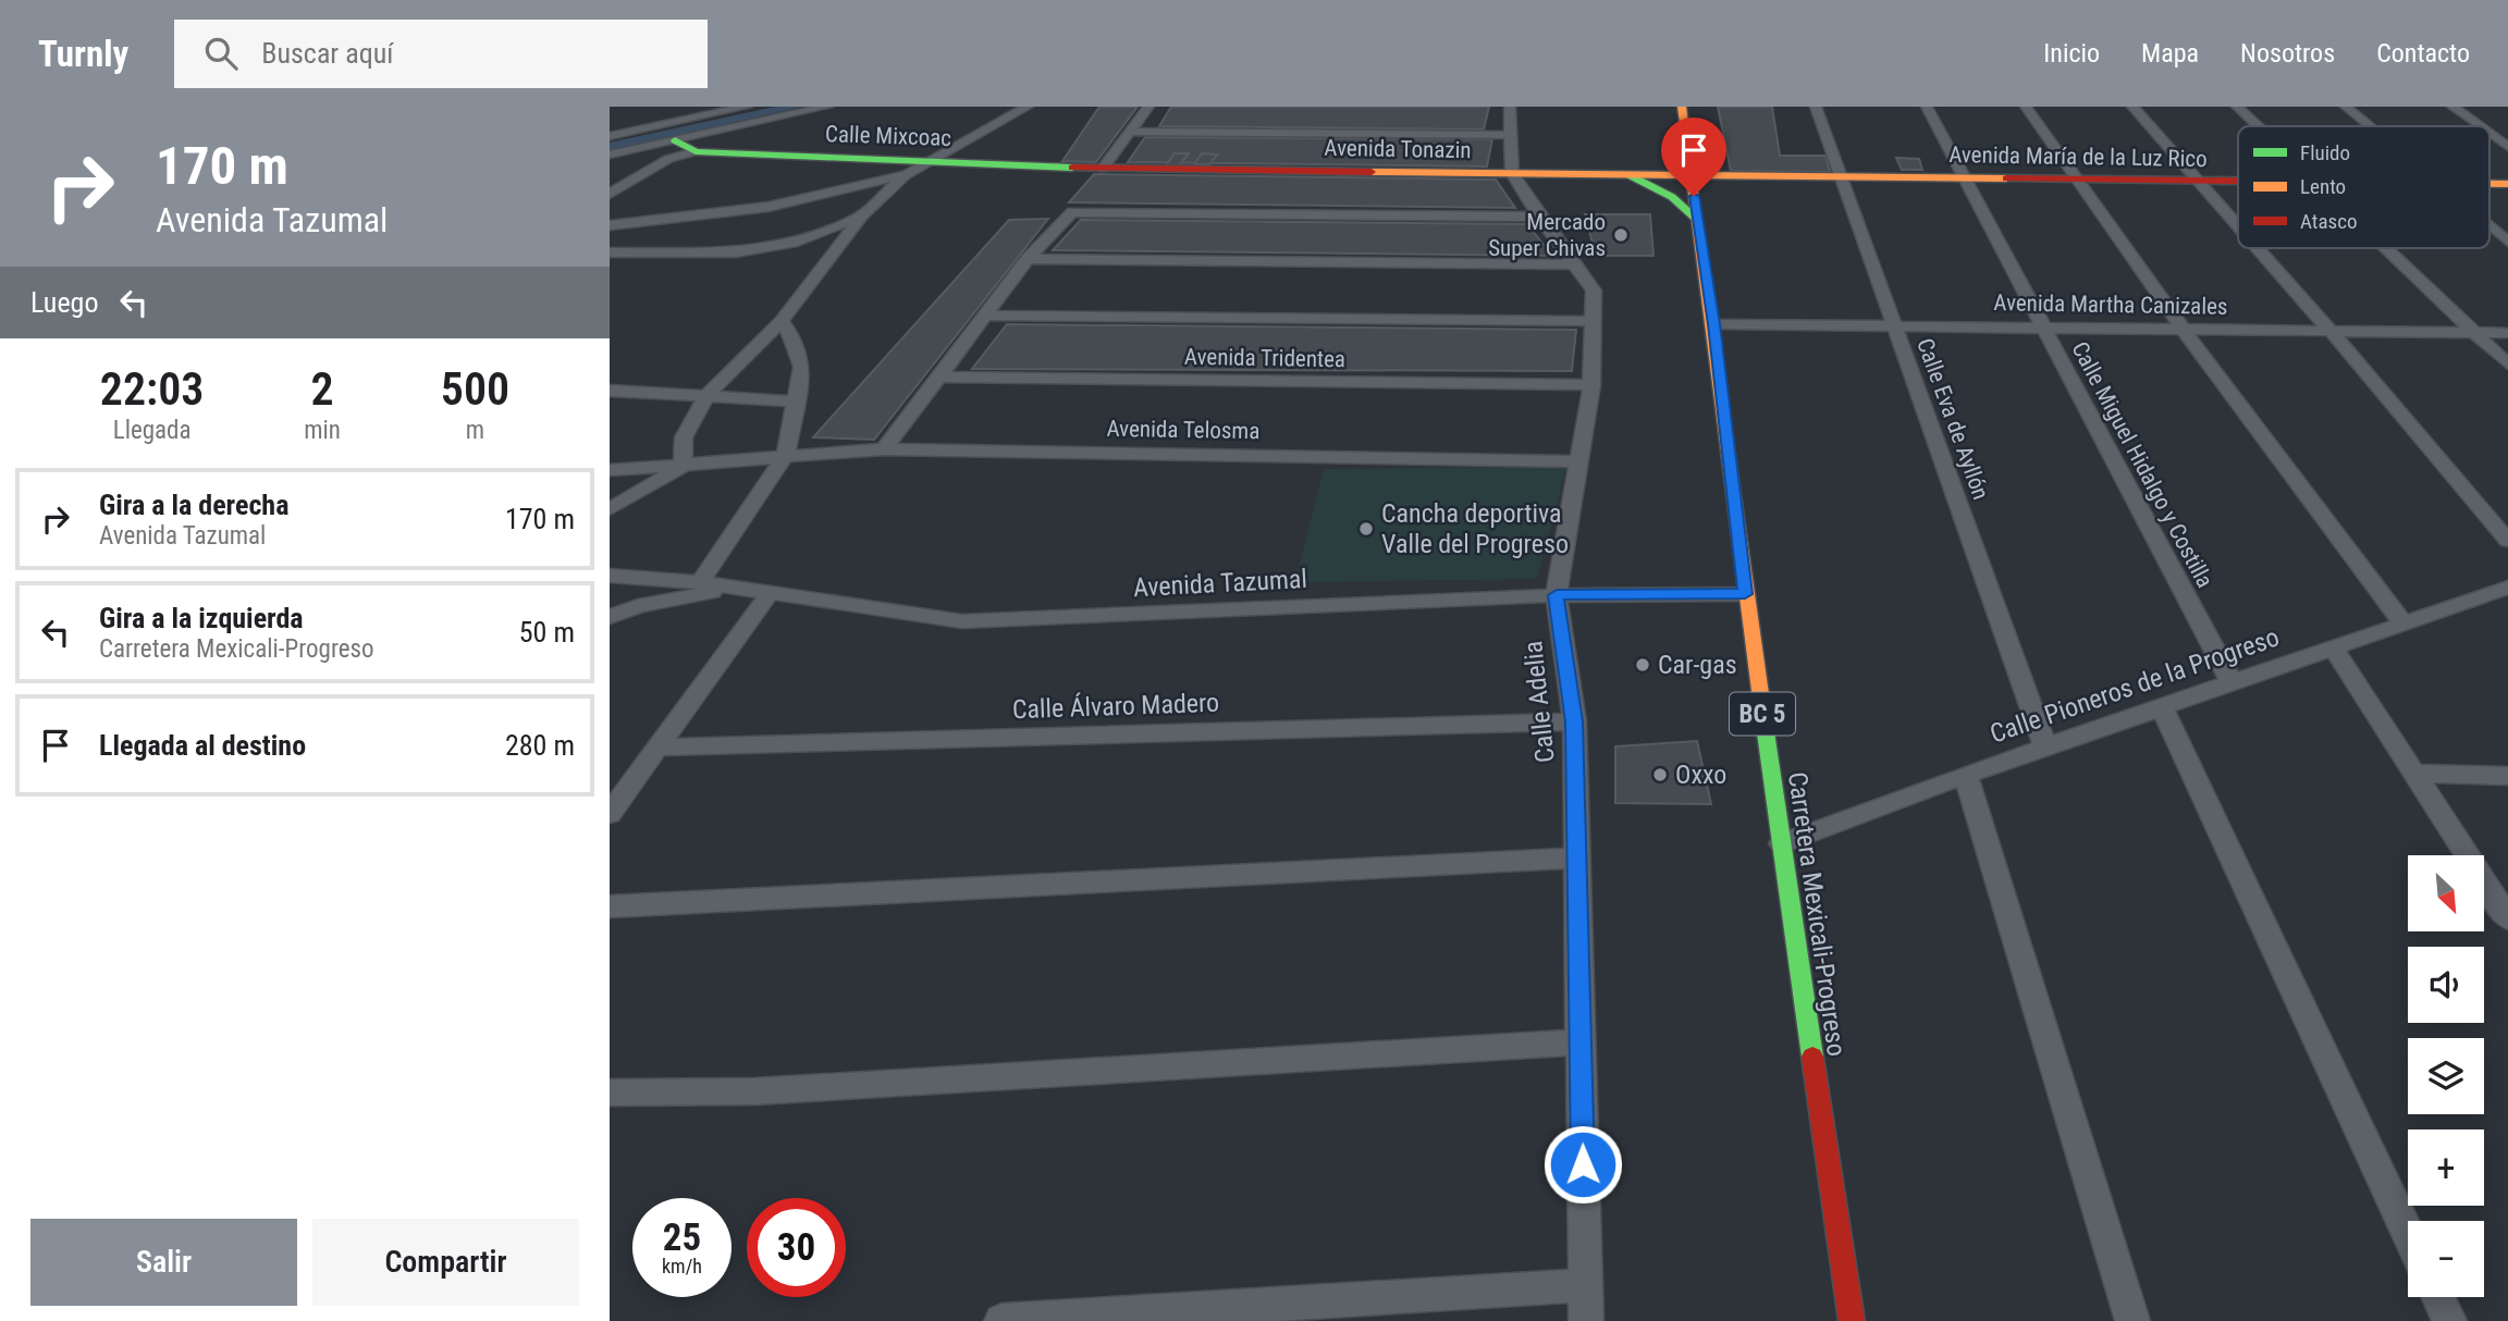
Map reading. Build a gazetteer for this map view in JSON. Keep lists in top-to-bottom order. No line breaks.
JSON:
{"streets":{"street":["Calle Mixcoac","Avenida Tonazin","Avenida María de la Luz Rico","Avenida Martha Canizales","Avenida Tridentea","Calle Eva de Ayllón","Avenida Telosma","Calle Miguel Hidalgo y Costilla","Avenida Tazumal","Calle Pioneros de la Progreso","Calle Adelia","Calle Álvaro Madero","BC 5","Carretera Mexicali-Progreso"]},"crossings":[["Calle Mixcoac","Avenida Tonazin"],["Avenida Tonazin","Avenida María de la Luz Rico"],["Avenida Tonazin","Calle Adelia"],["Avenida Tonazin","Carretera Mexicali-Progreso"],["Avenida María de la Luz Rico","Calle Eva de Ayllón"],["Avenida María de la Luz Rico","Calle Miguel Hidalgo y Costilla"],["Avenida María de la Luz Rico","Carretera Mexicali-Progreso"],["Avenida Martha Canizales","Calle Eva de Ayllón"],["Avenida Martha Canizales","Calle Miguel Hidalgo y Costilla"],["Avenida Martha Canizales","Carretera Mexicali-Progreso"],["Avenida Tridentea","Calle Adelia"],["Calle Eva de Ayllón","Calle Pioneros de la Progreso"],["Avenida Telosma","Calle Adelia"],["Calle Miguel Hidalgo y Costilla","Calle Pioneros de la Progreso"],["Avenida Tazumal","Calle Adelia"],["Avenida Tazumal","Carretera Mexicali-Progreso"],["Calle Pioneros de la Progreso","Carretera Mexicali-Progreso"],["Calle Adelia","Calle Álvaro Madero"]],"places":["Mercado Super Chivas","Cancha deportiva Valle del Progreso","Car-gas","Oxxo"],"legend":["Fluido","Lento","Atasco"],"north":"bottom right","page":{"header":"Turnly","search":"Buscar aquí","nav":["Inicio","Mapa","Nosotros","Contacto"],"turn":["170 m","Avenida Tazumal"],"then":"Luego","eta":["22:03","Llegada","2","min","500","m"],"list":[{"name":"Gira a la derecha","note":"Avenida Tazumal","value":"170 m"},{"name":"Gira a la izquierda","note":"Carretera Mexicali-Progreso","value":"50 m"},{"name":"Llegada al destino","value":"280 m"}],"map_buttons":["+","−"],"speed":"25 km/h","limit":"30","buttons":["Salir","Compartir"]}}
